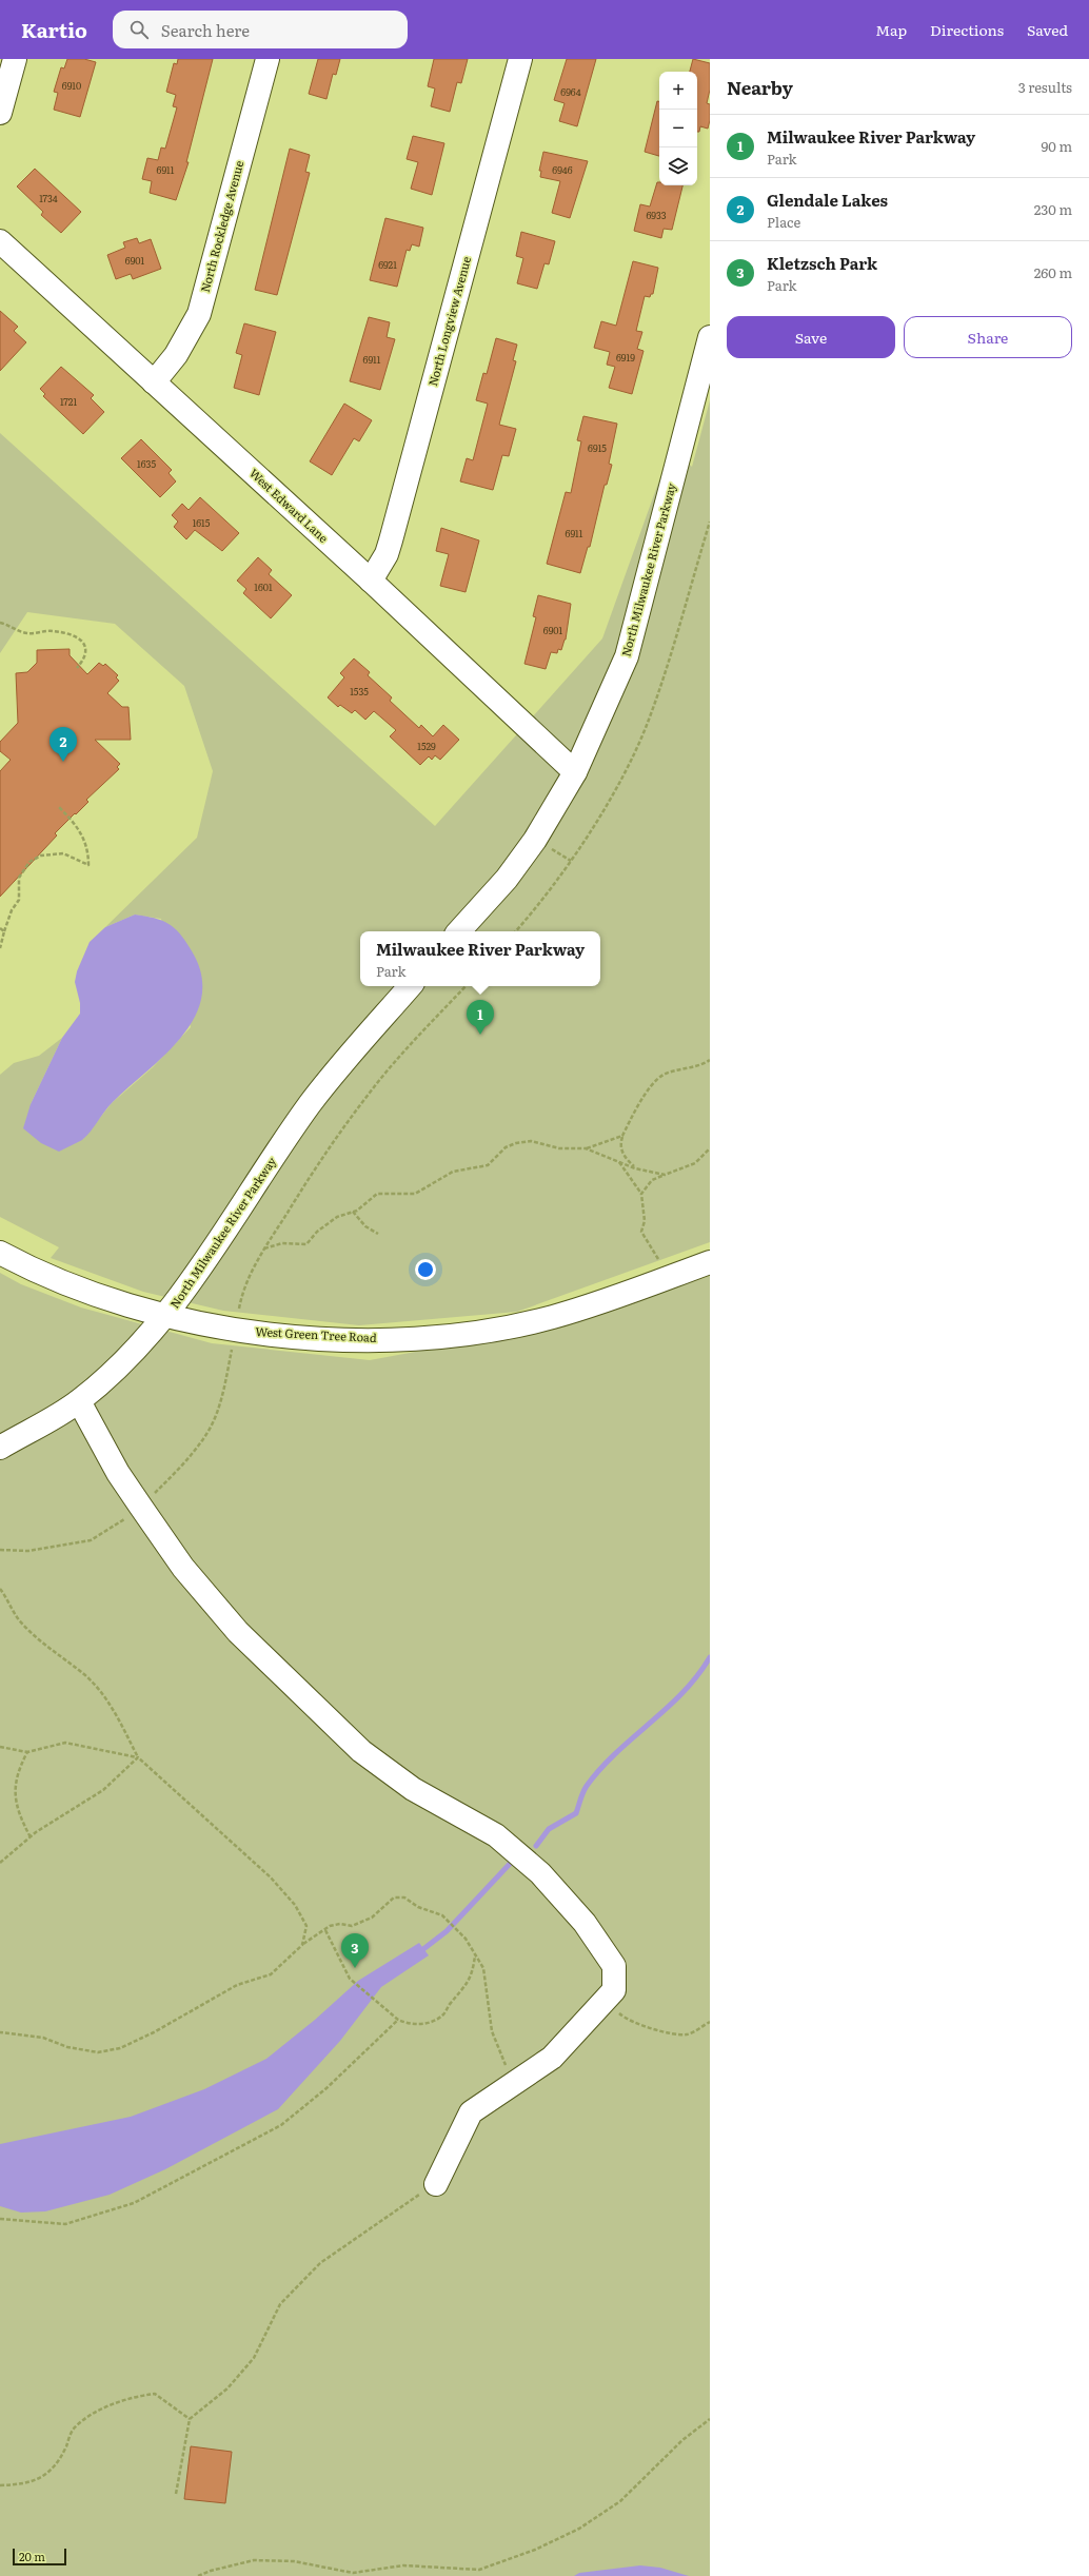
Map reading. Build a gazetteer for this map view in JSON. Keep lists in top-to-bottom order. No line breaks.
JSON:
{"streets":{"street":["North Rockledge Avenue","North Longview Avenue","West Edward Lane","North Milwaukee River Parkway","West Green Tree Road"]},"crossings":[["North Rockledge Avenue","West Edward Lane"],["North Longview Avenue","West Edward Lane"],["West Edward Lane","North Milwaukee River Parkway"],["North Milwaukee River Parkway","West Green Tree Road"]],"house_numbers":["6910","6964","6911","6946","1734","6933","6901","6921","6919","6911","1721","6915","1635","1615","6911","1601","6901","1535","1529"],"scale_bar":"20 m","page":{"header":"Kartio","search":"Search here","nav":["Map","Directions","Saved"],"heading":["Nearby","3 results"],"map_buttons":["+","−"],"list":[{"mark":"1","name":"Milwaukee River Parkway","note":"Park","value":"90 m"},{"mark":"2","name":"Glendale Lakes","note":"Place","value":"230 m"},{"mark":"3","name":"Kletzsch Park","note":"Park","value":"260 m"}],"buttons":["Save","Share"],"pins":["2","1","3"],"popup":["Milwaukee River Parkway","Park"],"scale":"20 m"}}
